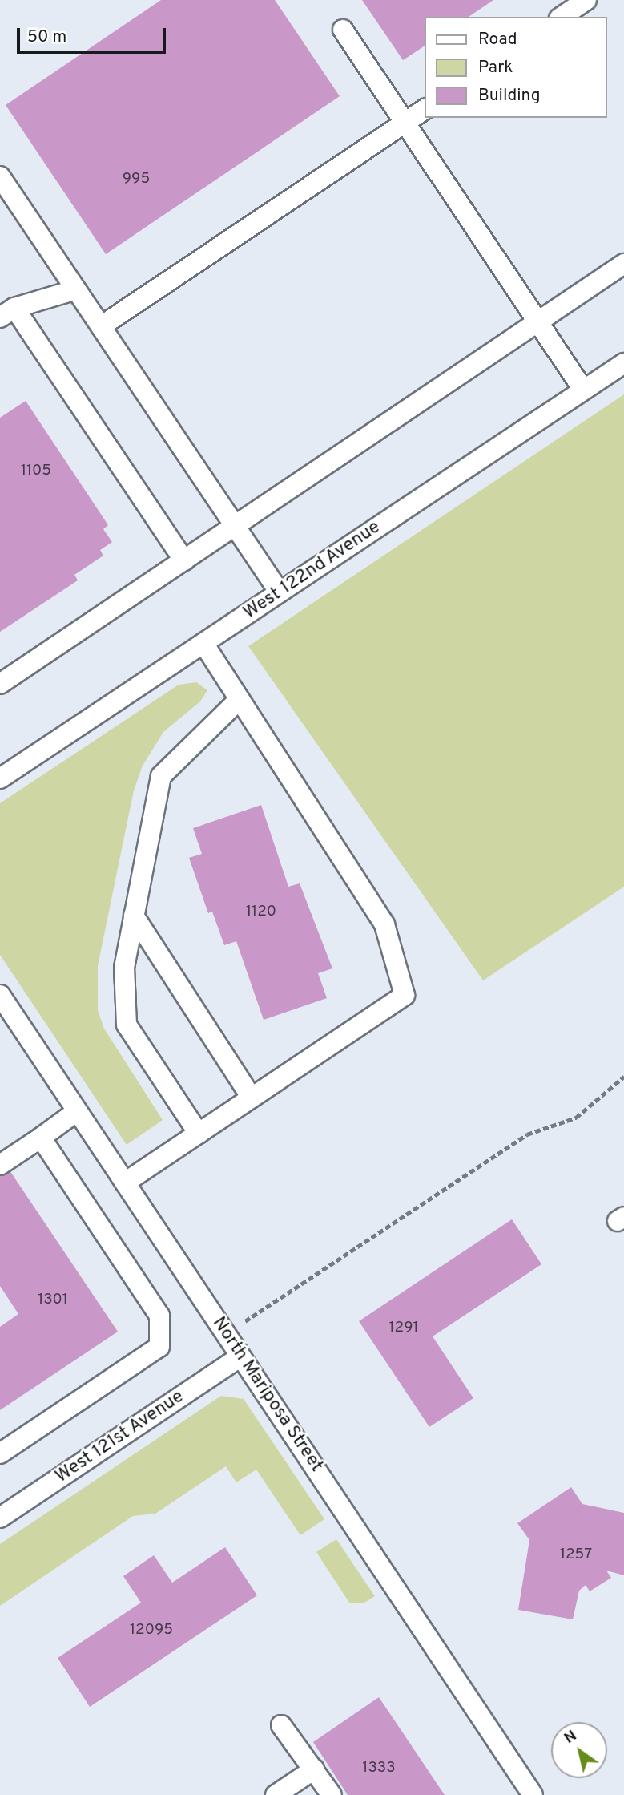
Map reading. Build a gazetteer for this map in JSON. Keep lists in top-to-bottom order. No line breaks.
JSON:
{"streets":{"street":["West 122nd Avenue","North Mariposa Street","West 121st Avenue"]},"crossings":[["North Mariposa Street","West 121st Avenue"]],"house_numbers":["995","1105","1120","1301","1291","1257","12095","1333"],"legend":["Road","Park","Building"],"scale_bar":"50 m","north":"top left"}
